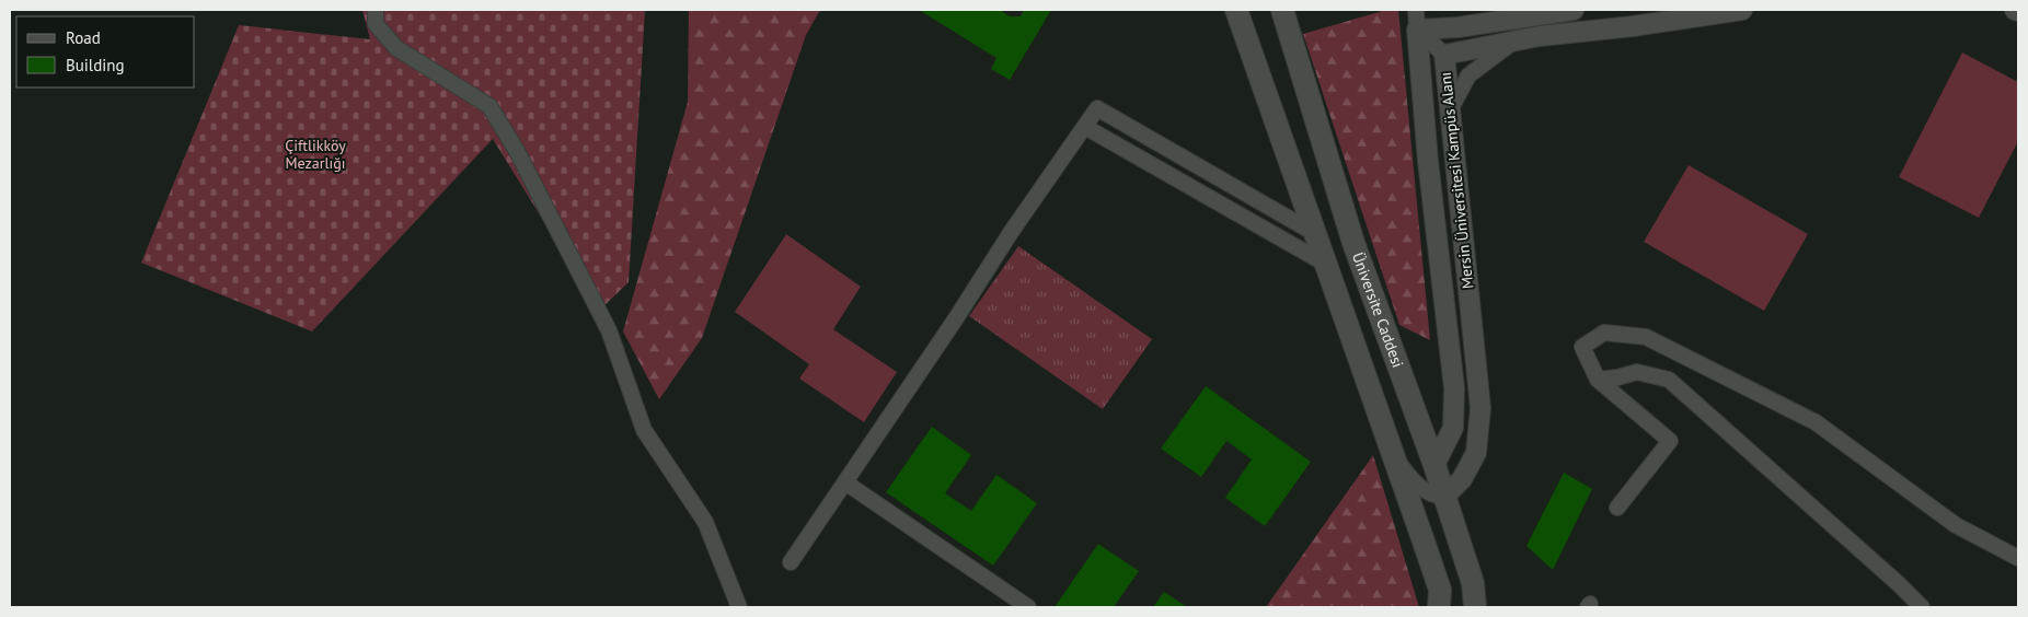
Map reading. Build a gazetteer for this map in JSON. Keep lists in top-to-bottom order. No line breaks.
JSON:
{"streets":{"main road":["Üniversite Caddesi"],"street":["Mersin Üniversitesi Kampüs Alanı"]},"crossings":[["Mersin Üniversitesi Kampüs Alanı","Üniversite Caddesi"]],"parks":["Çiftlikköy Mezarlığı"],"legend":["Road","Building"]}
